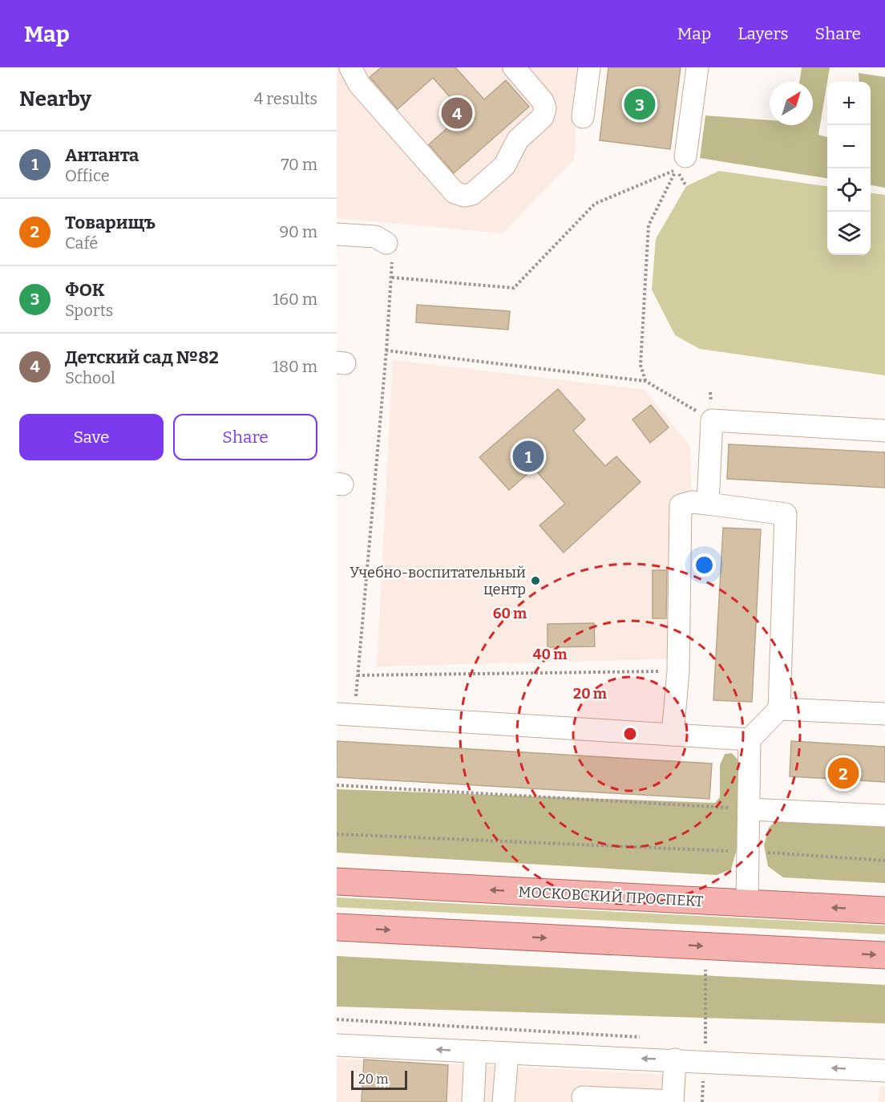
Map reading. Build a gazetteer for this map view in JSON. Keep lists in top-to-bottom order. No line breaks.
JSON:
{"streets":{"main road":["МОСКОВСКИЙ ПРОСПЕКТ"]},"places":["Учебно-воспитательный центр"],"scale_bar":"20 m","north":"top right","page":{"header":"Map","nav":["Map","Layers","Share"],"heading":["Nearby","4 results"],"map_buttons":["+","−"],"pins":["3","4","1","2"],"list":[{"mark":"1","name":"Антанта","note":"Office","value":"70 m"},{"mark":"2","name":"Товарищъ","note":"Café","value":"90 m"},{"mark":"3","name":"ФОК","note":"Sports","value":"160 m"},{"mark":"4","name":"Детский сад №82","note":"School","value":"180 m"}],"buttons":["Save","Share"],"scale":"20 m"},"rings":["60 m","40 m","20 m"]}
